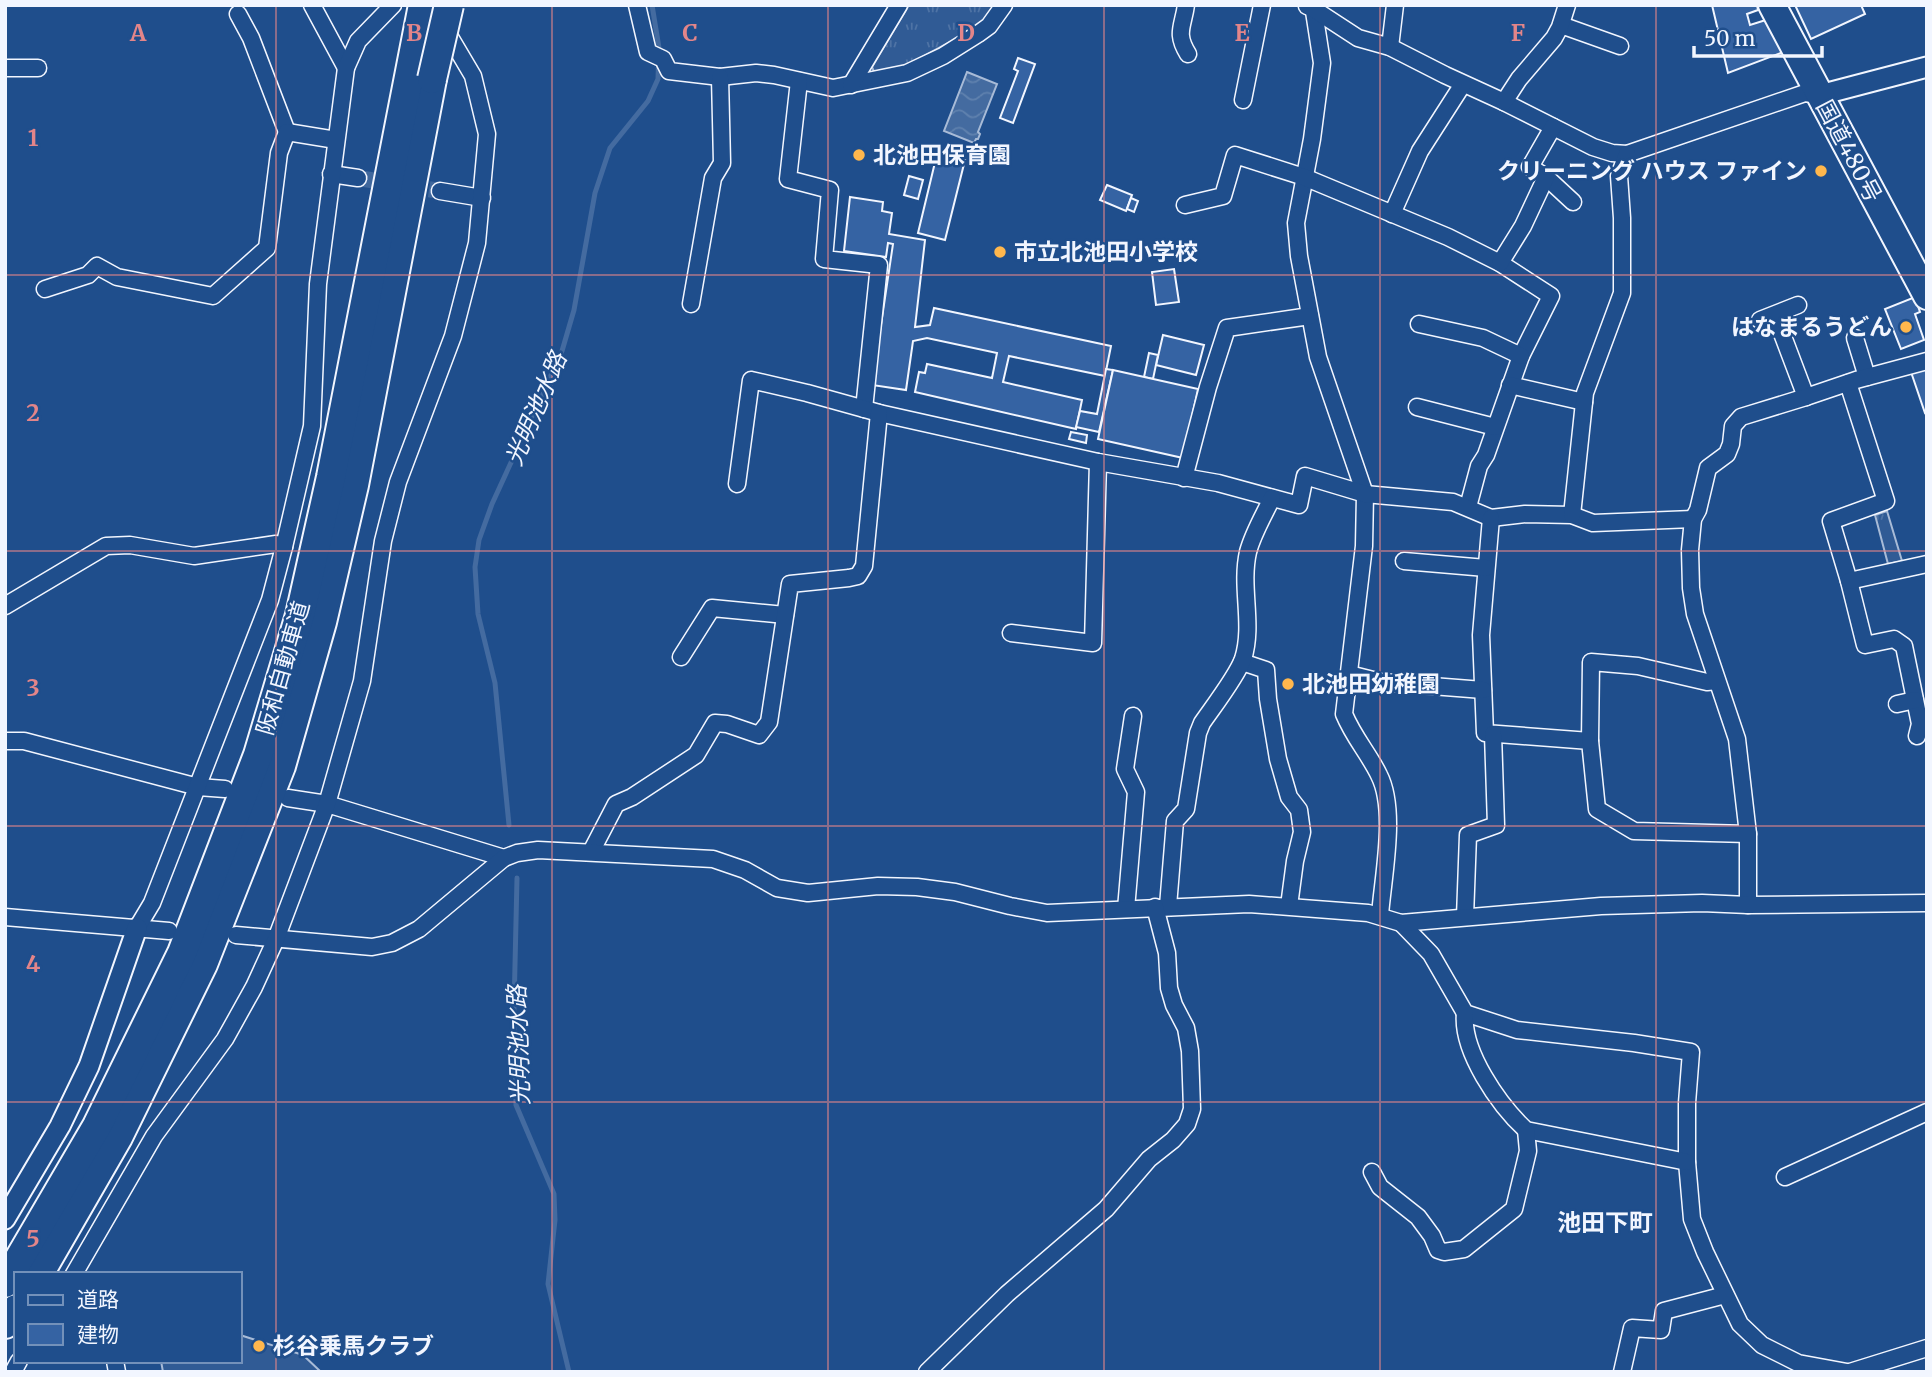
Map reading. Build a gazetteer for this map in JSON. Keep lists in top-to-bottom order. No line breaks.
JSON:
{"streets":{"highway":["国道480号","阪和自動車道"]},"districts":["池田下町"],"water":["光明池水路"],"places":["北池田保育園","クリーニング ハウス ファイン","市立北池田小学校","はなまるうどん","北池田幼稚園","杉谷乗馬クラブ"],"legend":["道路","建物"],"scale_bar":"50 m","grid":{"columns":["A","B","C","D","E","F"],"rows":["1","2","3","4","5"]}}
